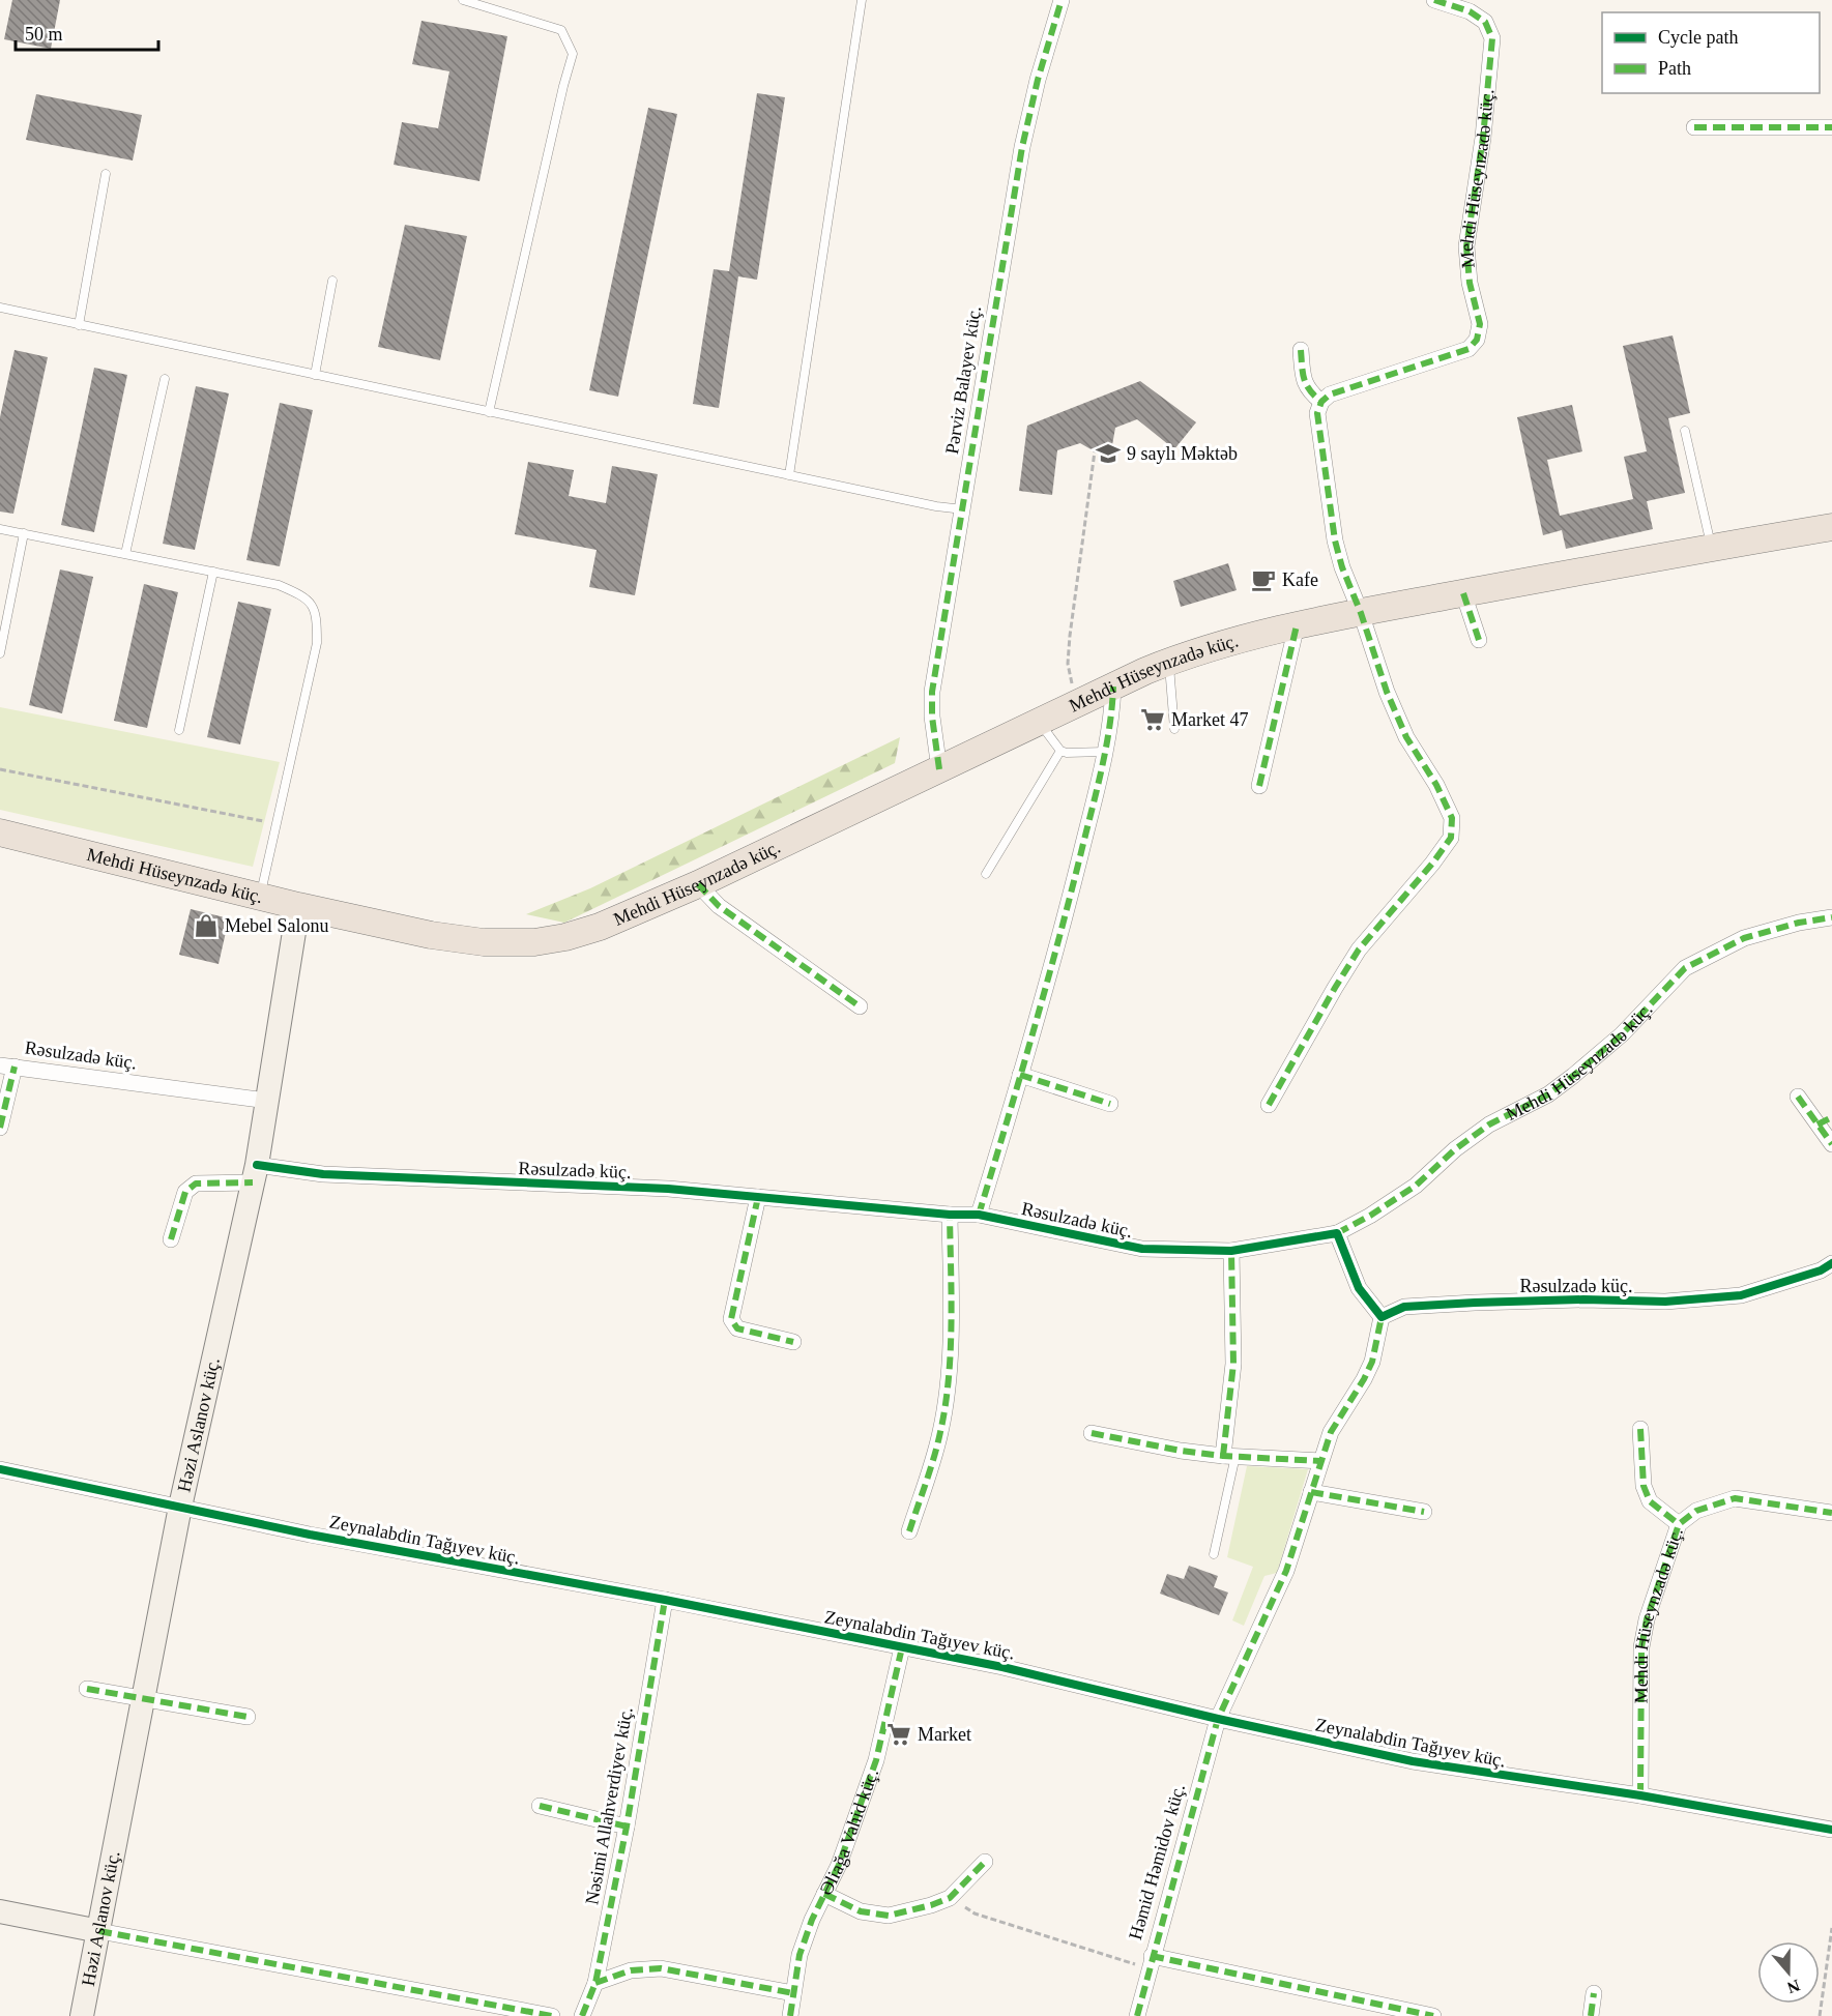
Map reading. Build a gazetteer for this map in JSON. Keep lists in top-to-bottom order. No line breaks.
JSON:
{"streets":{"main road":["Mehdi Hüseynzadə küç.","Həzi Aslanov küç."],"street":["Pərviz Balayev küç.","Rəsulzadə küç.","Zeynalabdin Tağıyev küç.","Nəsimi Allahverdiyev küç.","Əliağa Vahid küç.","Həmid Həmidov küç."]},"crossings":[["Mehdi Hüseynzadə küç.","Pərviz Balayev küç."],["Mehdi Hüseynzadə küç.","Rəsulzadə küç."],["Mehdi Hüseynzadə küç.","Həzi Aslanov küç."],["Mehdi Hüseynzadə küç.","Zeynalabdin Tağıyev küç."],["Rəsulzadə küç.","Həzi Aslanov küç."],["Həzi Aslanov küç.","Zeynalabdin Tağıyev küç."],["Zeynalabdin Tağıyev küç.","Nəsimi Allahverdiyev küç."],["Zeynalabdin Tağıyev küç.","Əliağa Vahid küç."],["Zeynalabdin Tağıyev küç.","Həmid Həmidov küç."]],"places":{"school or university":["9 saylı Məktəb"],"cafe":["Kafe"],"supermarket":["Market 47","Market"],"shop":["Mebel Salonu"]},"legend":["Cycle path","Path"],"scale_bar":"50 m","north":"bottom"}
